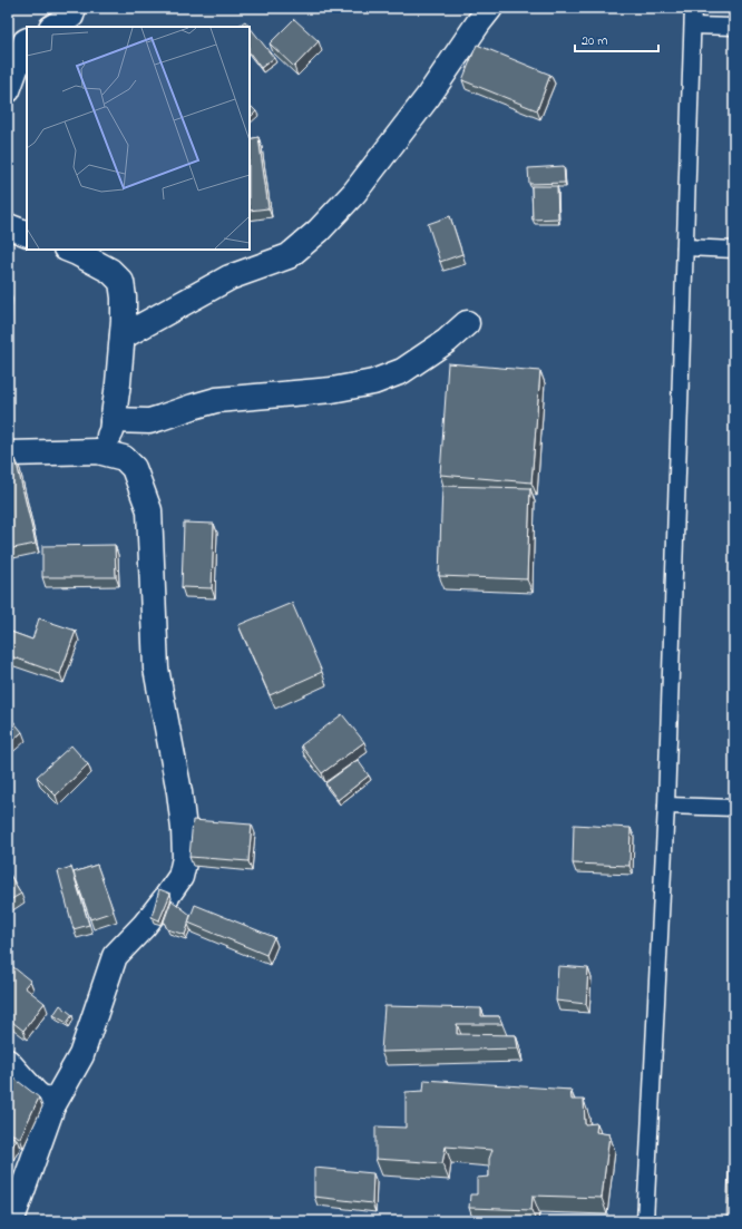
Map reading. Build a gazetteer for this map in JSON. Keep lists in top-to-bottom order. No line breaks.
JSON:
{"scale_bar":"20 m"}
